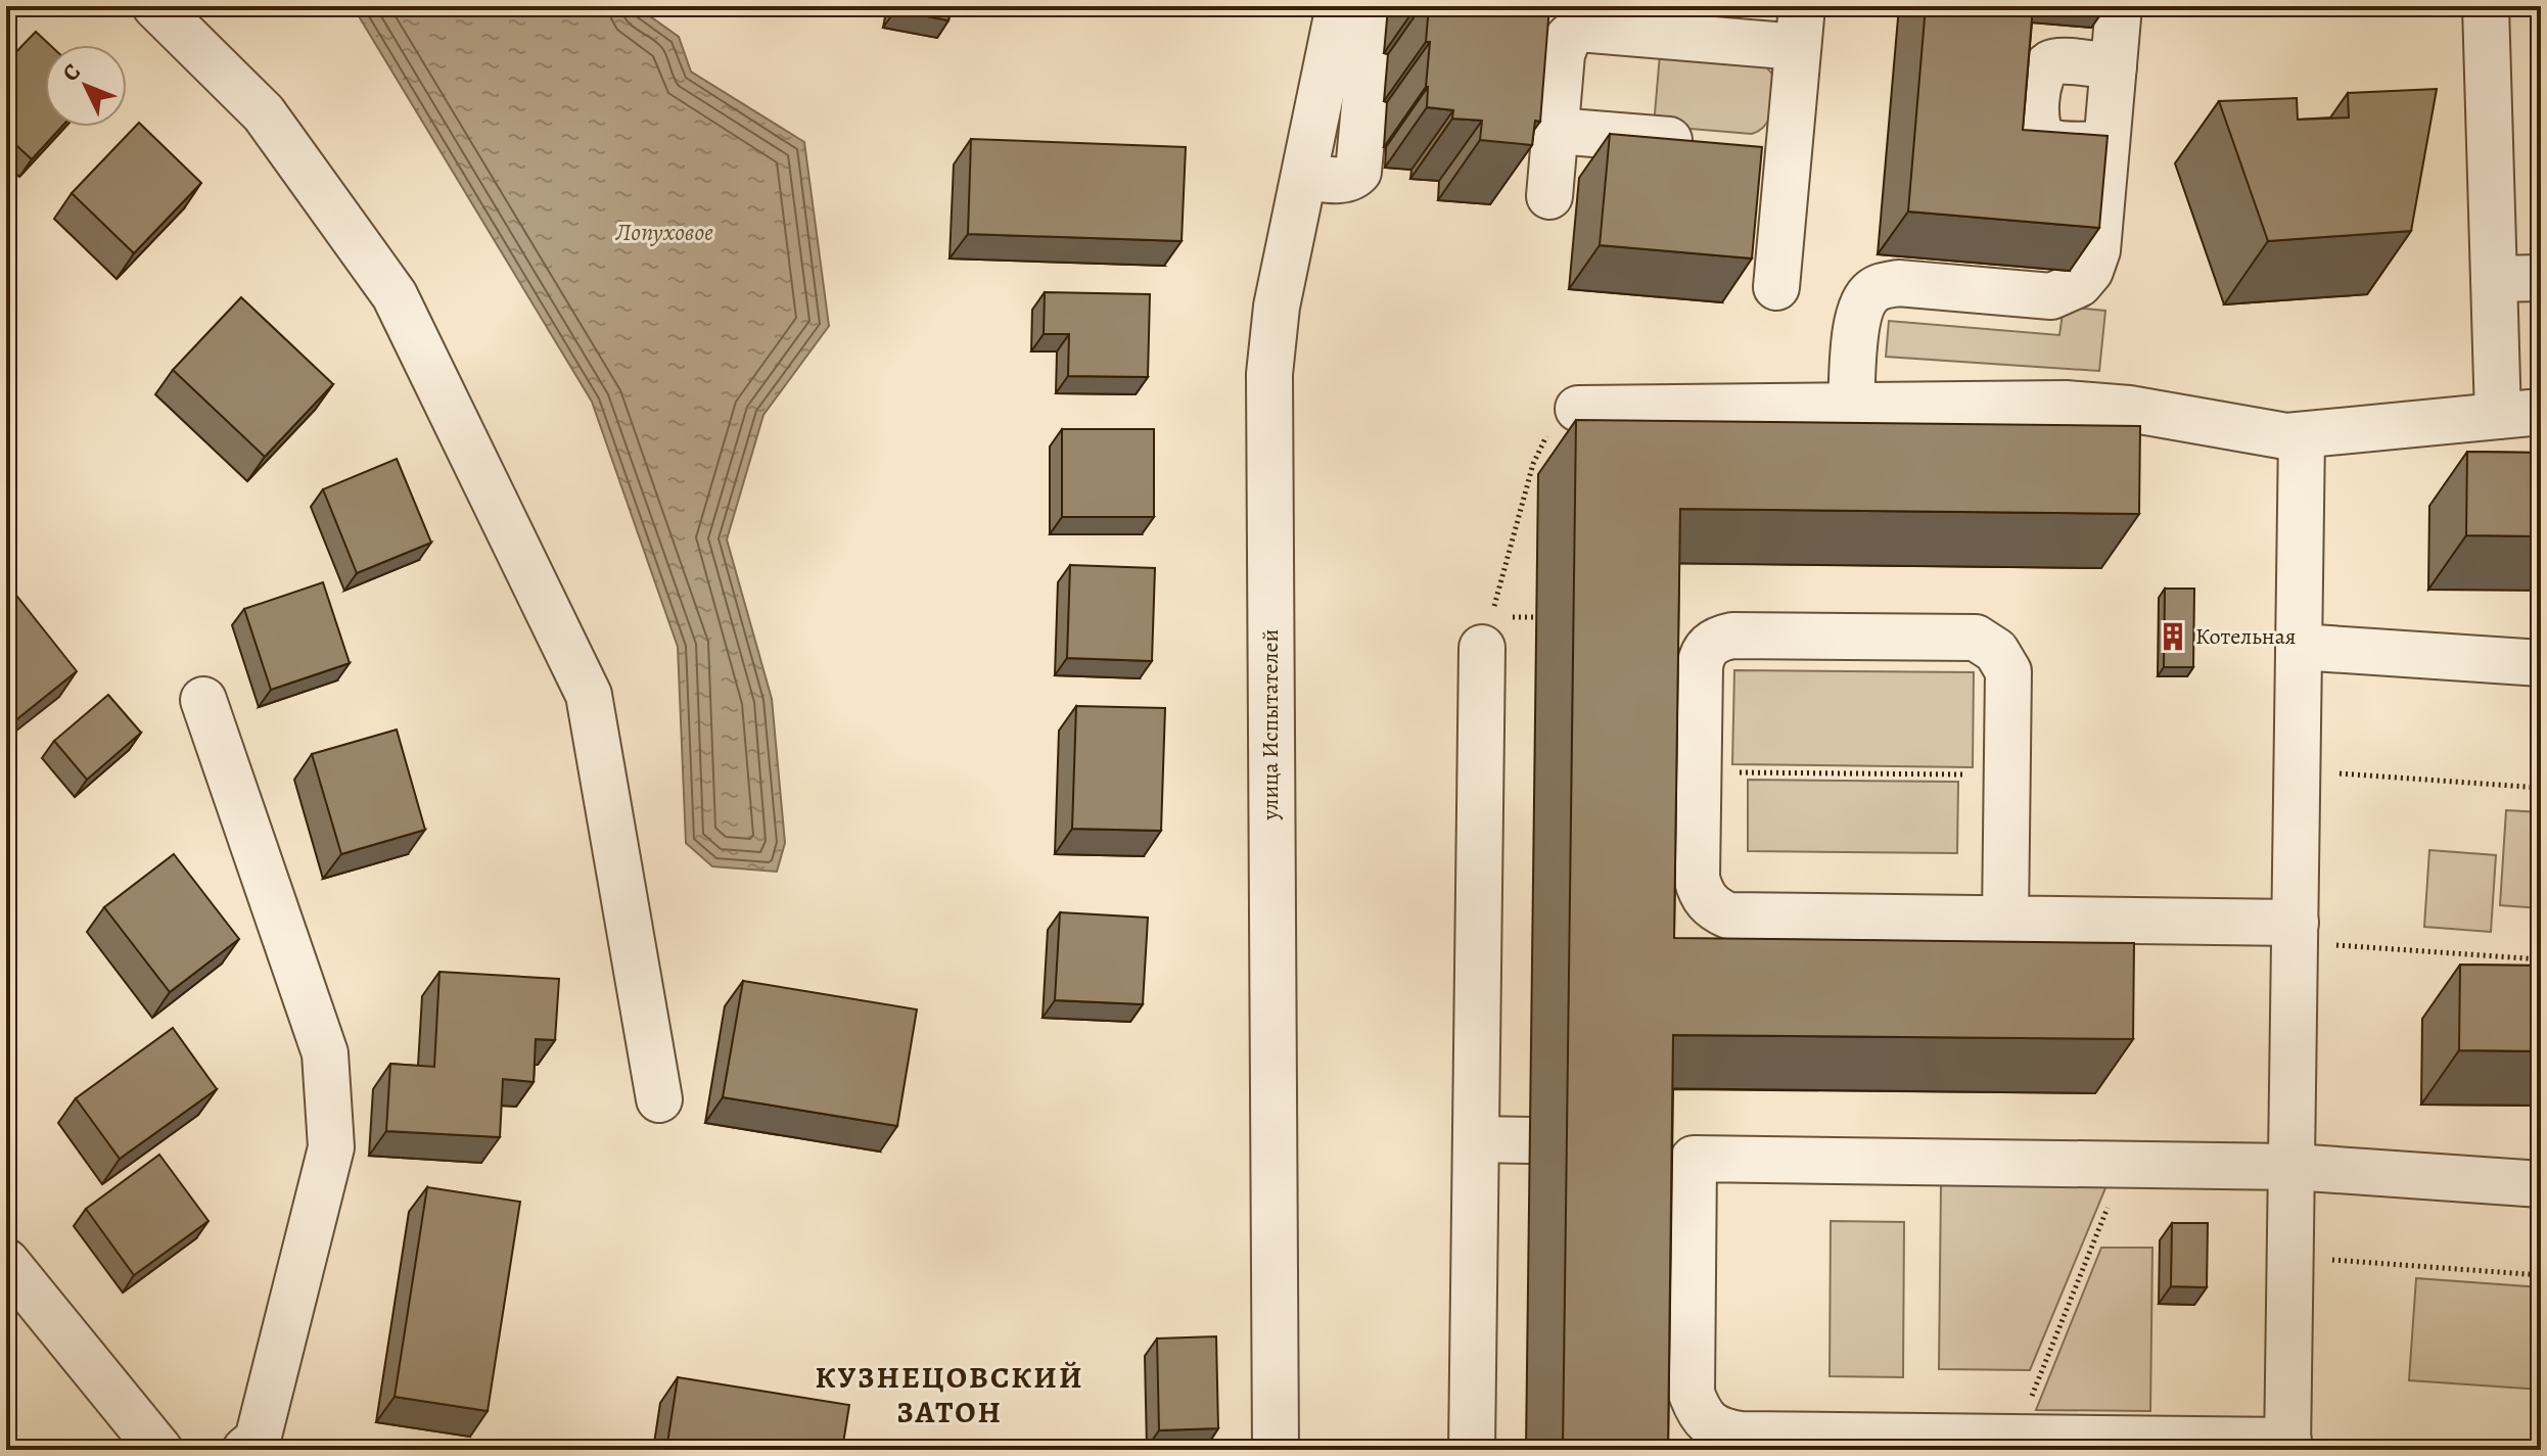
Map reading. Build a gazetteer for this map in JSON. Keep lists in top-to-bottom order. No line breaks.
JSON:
{"streets":{"street":["улица Испытателей"]},"districts":["КУЗНЕЦОВСКИЙ ЗАТОН"],"water":["Лопуховое"],"places":{"building":["Котельная"]},"north":"top left"}
